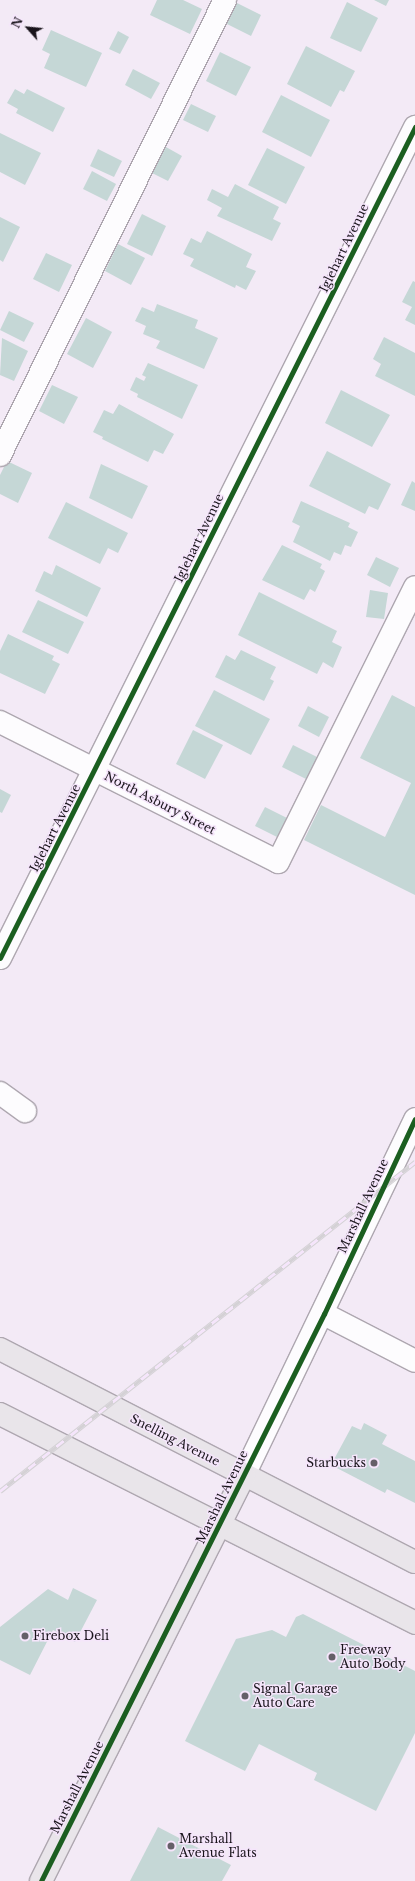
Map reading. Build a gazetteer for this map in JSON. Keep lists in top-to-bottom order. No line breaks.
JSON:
{"streets":{"main road":["Marshall Avenue","Snelling Avenue"],"street":["Iglehart Avenue","North Asbury Street"]},"crossings":[["Iglehart Avenue","North Asbury Street"],["Marshall Avenue","Snelling Avenue"]],"places":["Starbucks","Firebox Deli","Freeway Auto Body","Signal Garage Auto Care","Marshall Avenue Flats"],"north":"top left"}
